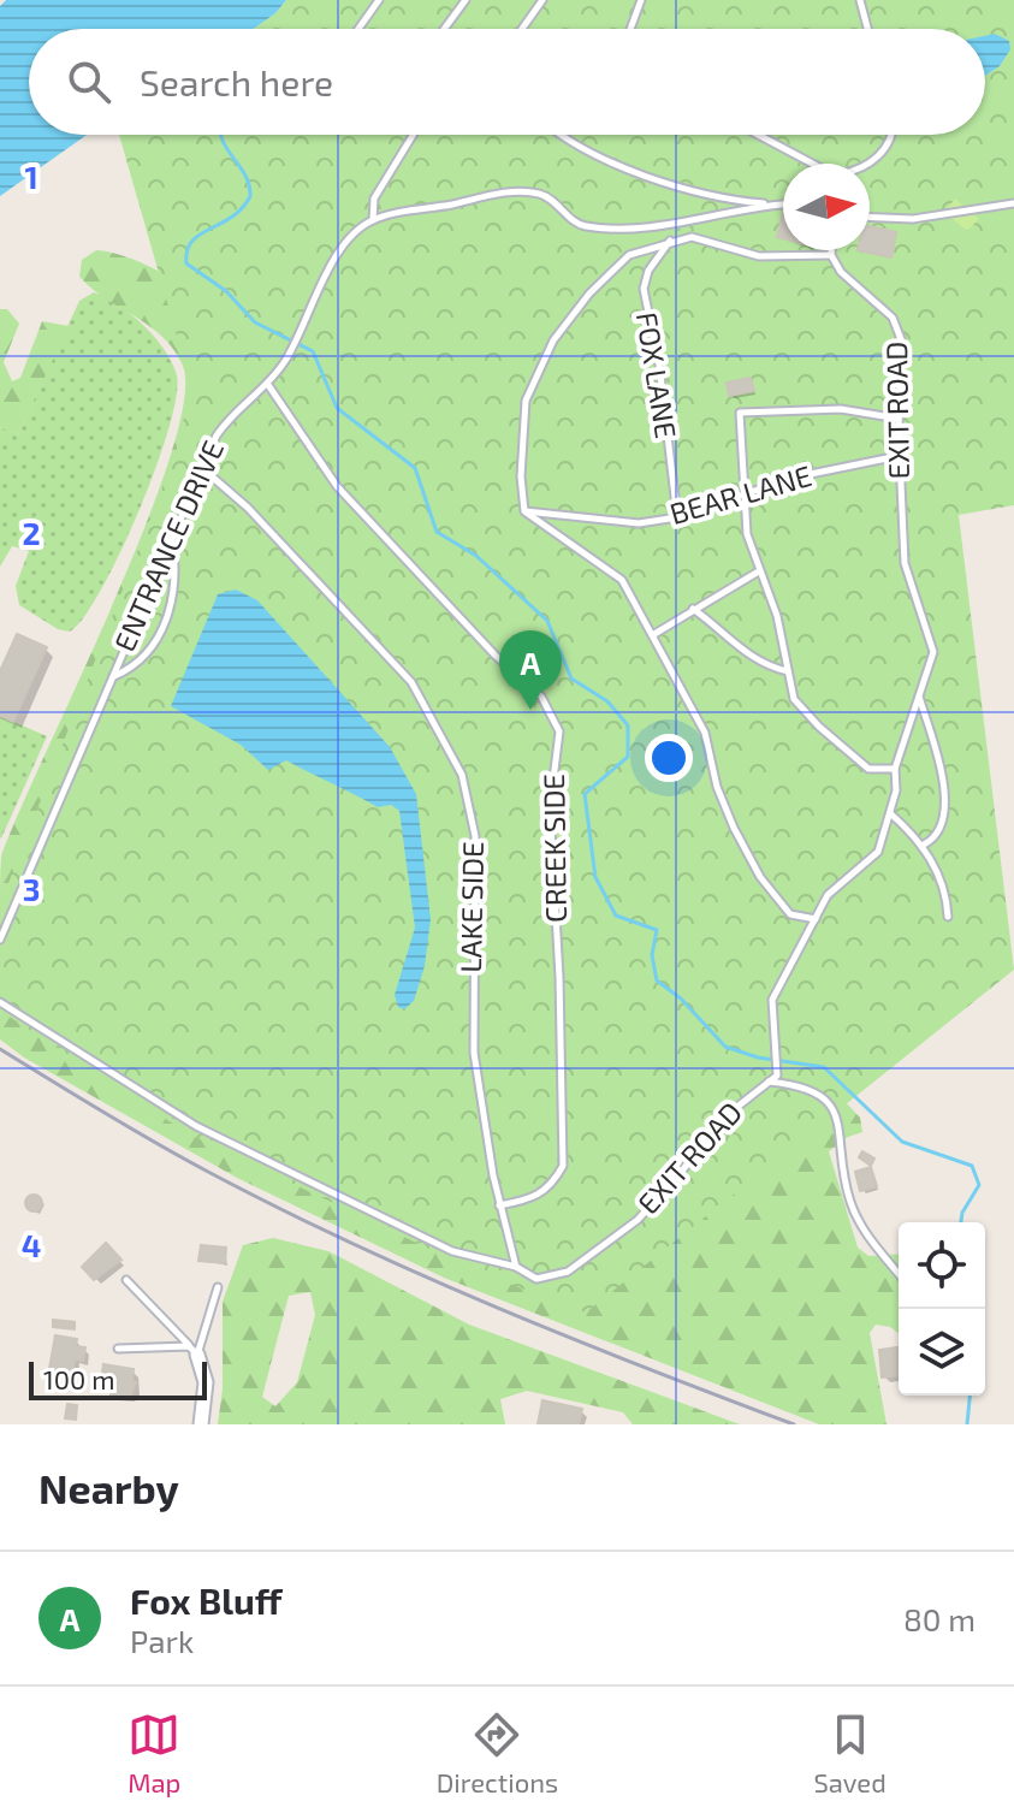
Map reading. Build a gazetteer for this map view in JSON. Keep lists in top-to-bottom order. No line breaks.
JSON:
{"streets":{"lane":["FOX LANE","EXIT ROAD","BEAR LANE","ENTRANCE DRIVE","CREEK SIDE","LAKE SIDE"]},"crossings":[["FOX LANE","BEAR LANE"],["EXIT ROAD","BEAR LANE"],["EXIT ROAD","LAKE SIDE"],["ENTRANCE DRIVE","CREEK SIDE"],["ENTRANCE DRIVE","LAKE SIDE"],["CREEK SIDE","LAKE SIDE"]],"scale_bar":"100 m","north":"right","page":{"search":"Search here","pins":"A","scale":"100 m","heading":"Nearby","list":[{"mark":"A","name":"Fox Bluff","note":"Park","value":"80 m"}],"nav":["Map","Directions","Saved"]},"grid":{"rows":["1","2","3","4"]}}
